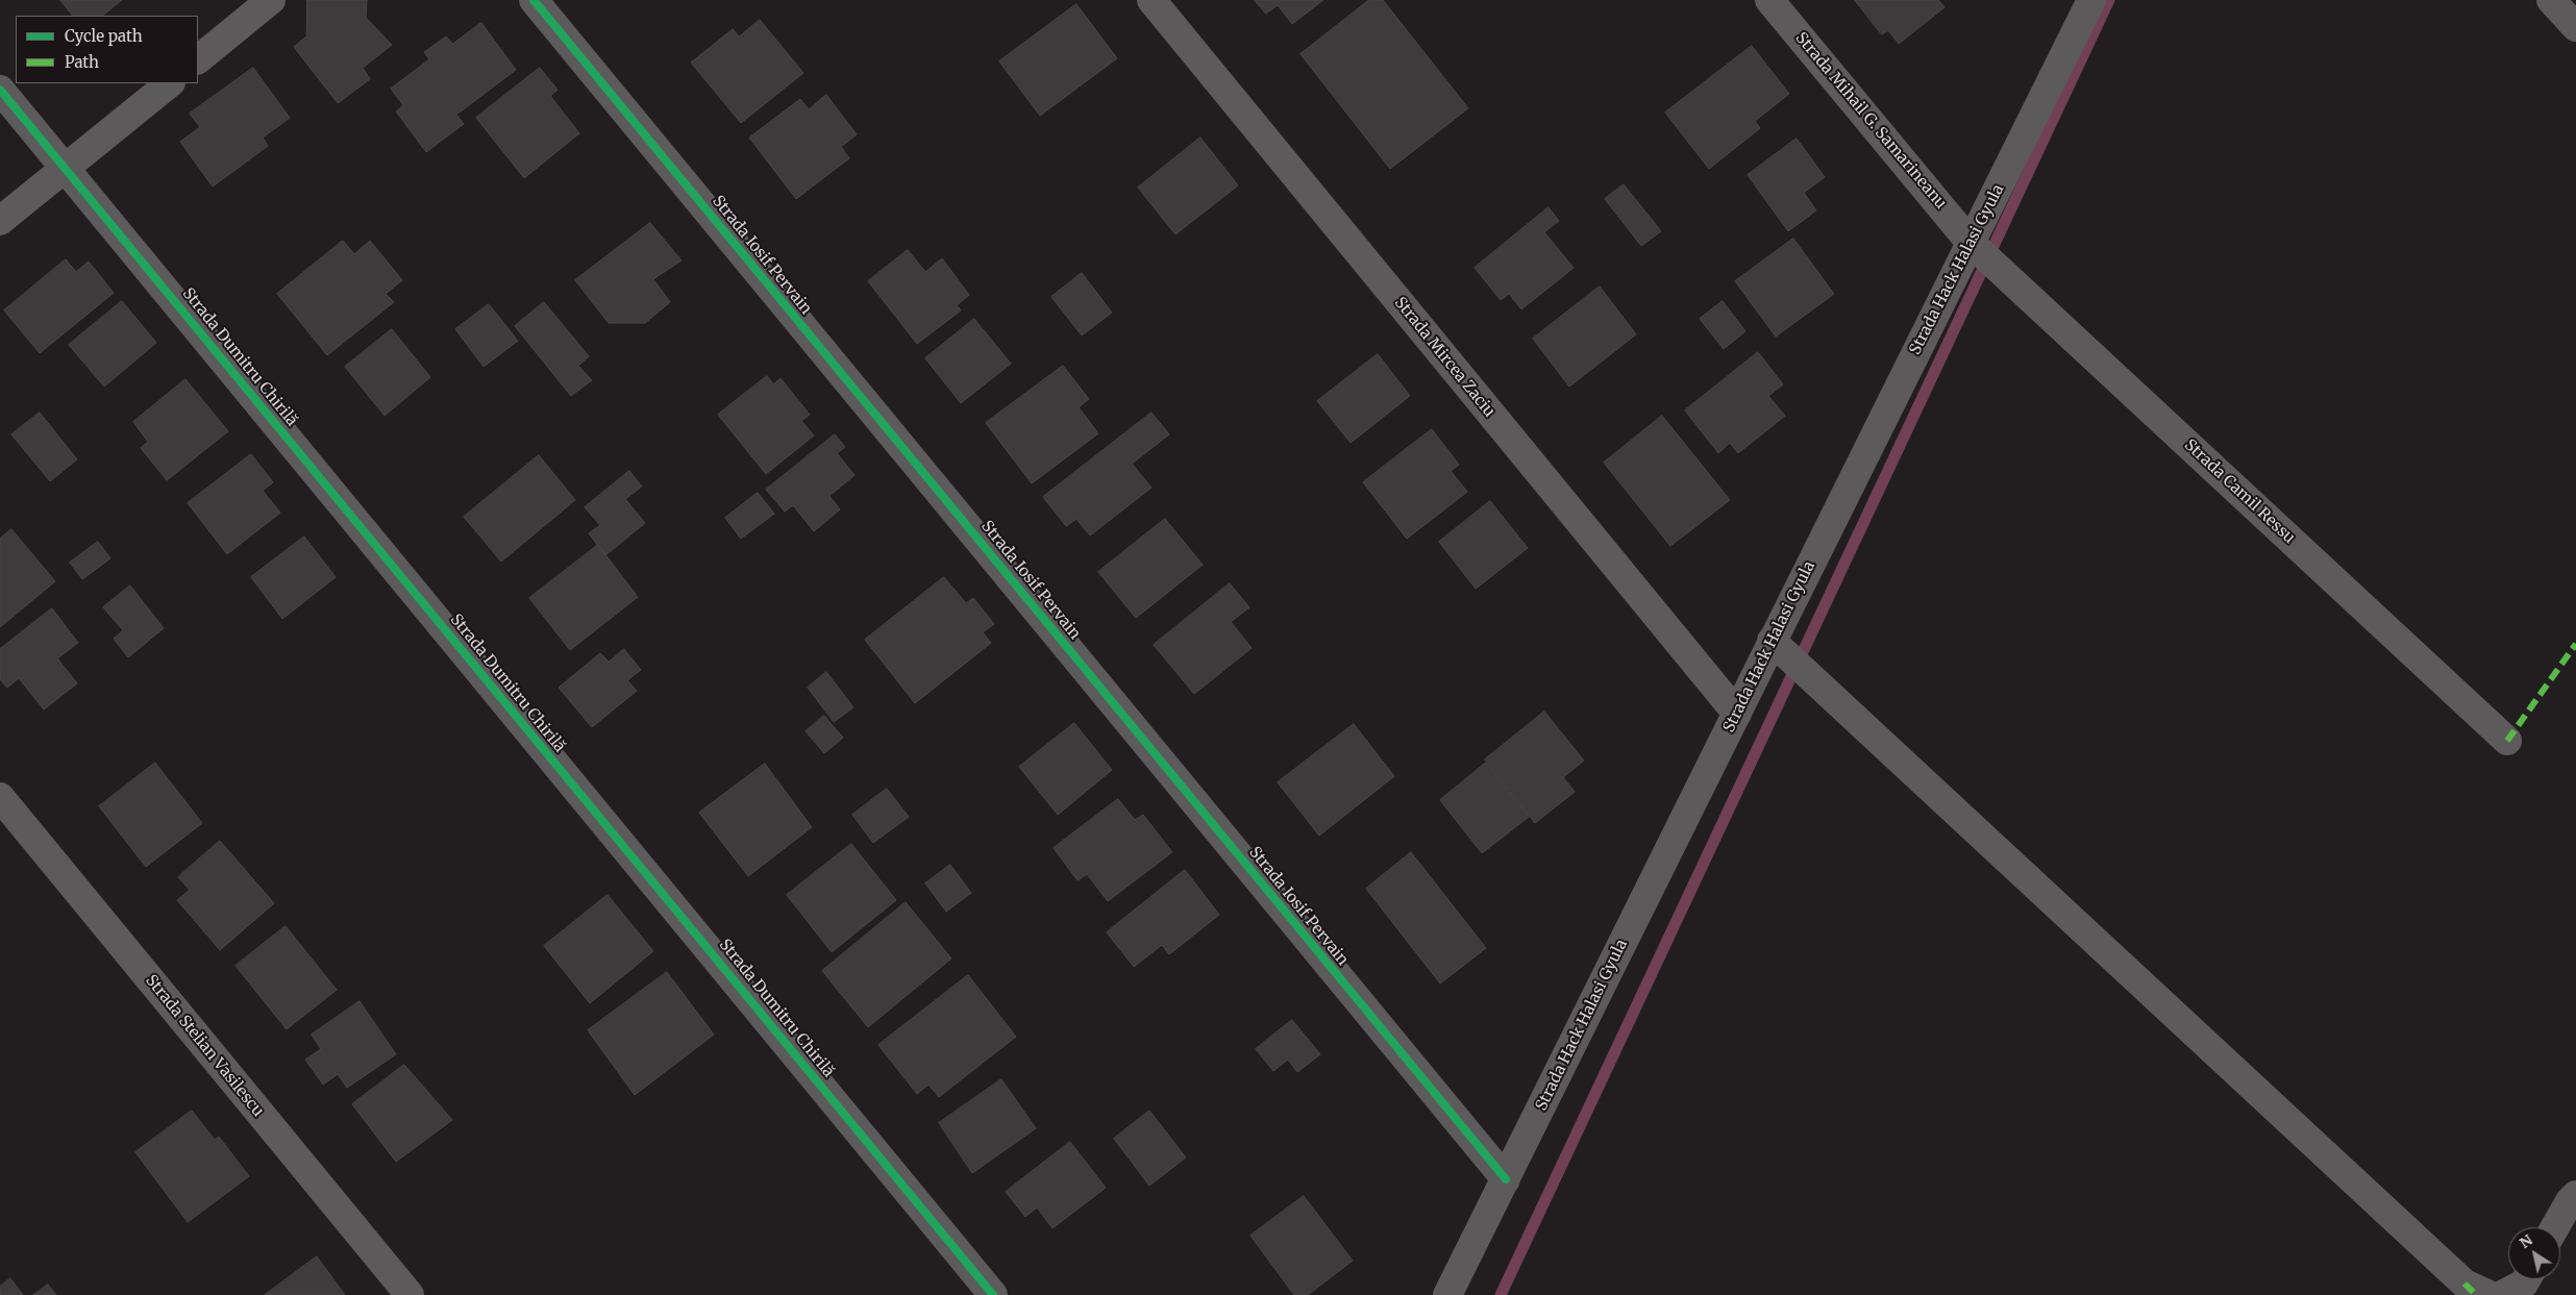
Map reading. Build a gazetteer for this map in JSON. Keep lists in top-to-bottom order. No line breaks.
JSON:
{"streets":{"street":["Strada Mihail G. Samarineanu","Strada Iosif Pervain","Strada Hack Halasi Gyula","Strada Dumitru Chirilă","Strada Mircea Zaciu","Strada Camil Ressu","Strada Stelian Vasilescu"]},"crossings":[["Strada Mihail G. Samarineanu","Strada Hack Halasi Gyula"],["Strada Mihail G. Samarineanu","Strada Camil Ressu"],["Strada Iosif Pervain","Strada Hack Halasi Gyula"],["Strada Hack Halasi Gyula","Strada Mircea Zaciu"],["Strada Hack Halasi Gyula","Strada Camil Ressu"]],"legend":["Cycle path","Path"],"north":"top left"}
